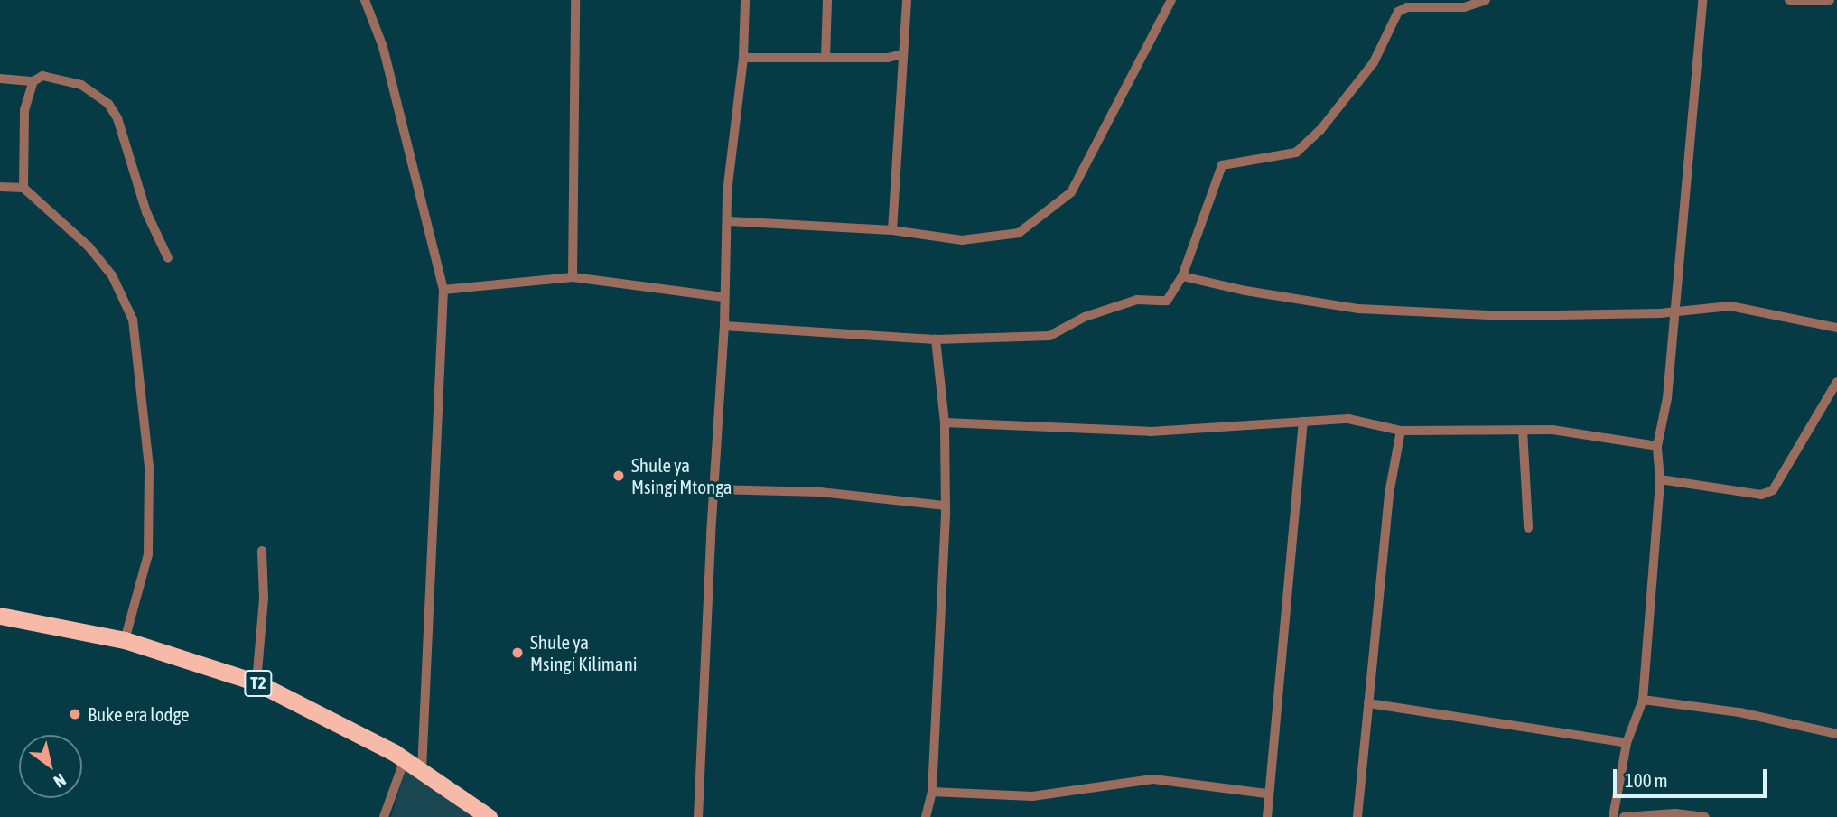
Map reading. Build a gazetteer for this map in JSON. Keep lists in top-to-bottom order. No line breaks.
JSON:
{"streets":{"highway":["T2"]},"places":["Shule ya Msingi Mtonga","Shule ya Msingi Kilimani","Buke era lodge"],"scale_bar":"100 m","north":"bottom right"}
